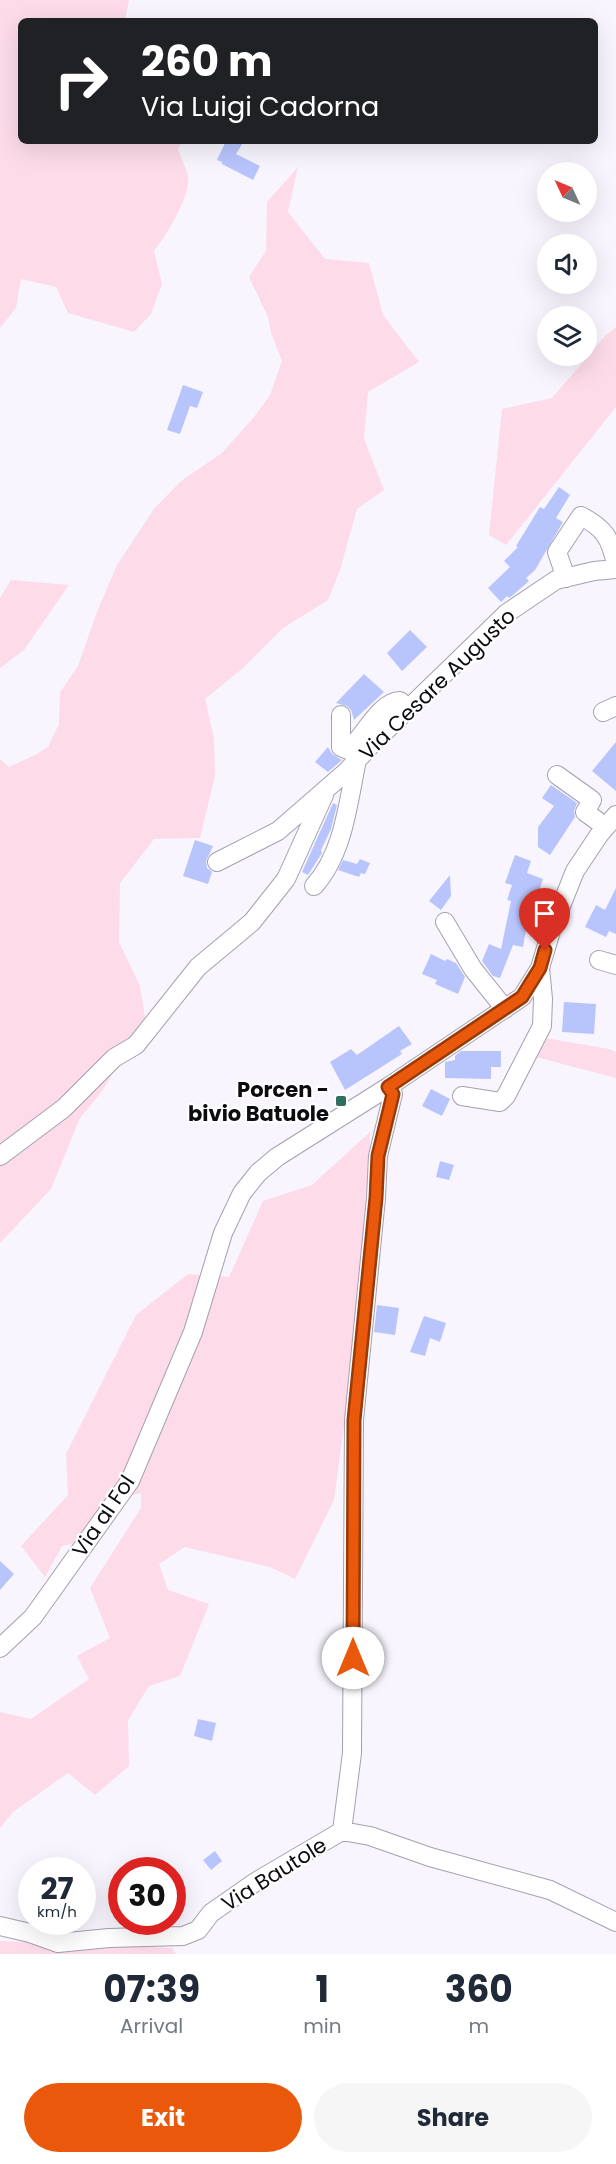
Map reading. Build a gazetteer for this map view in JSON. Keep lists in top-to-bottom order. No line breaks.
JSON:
{"streets":{"street":["Via Cesare Augusto","Via al Fol","Via Bautole"]},"crossings":[["Via al Fol","Via Bautole"]],"places":{"transit":["Porcen - bivio Batuole"]},"north":"top left","page":{"turn":["260 m","Via Luigi Cadorna"],"speed":"27 km/h","limit":"30","eta":["07:39","Arrival","1","min","360","m"],"buttons":["Exit","Share"]}}
